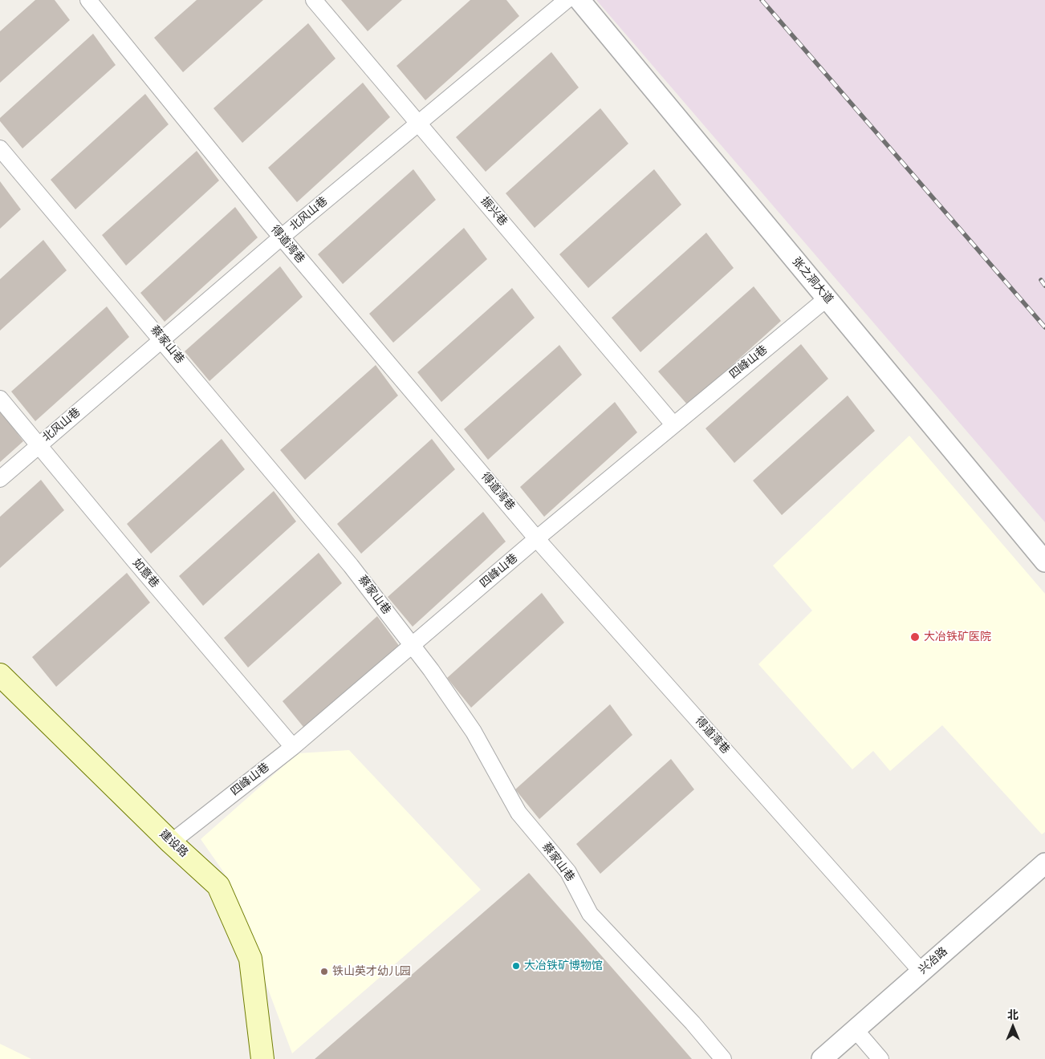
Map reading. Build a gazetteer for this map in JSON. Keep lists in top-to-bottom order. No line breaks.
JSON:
{"streets":{"main road":["建设路"],"street":["振兴巷","北风山巷","得道湾巷","张之洞大道","蔡家山巷","四峰山巷","如意巷","兴冶路"]},"crossings":[["振兴巷","北风山巷"],["振兴巷","四峰山巷"],["北风山巷","得道湾巷"],["北风山巷","蔡家山巷"],["北风山巷","如意巷"],["得道湾巷","四峰山巷"],["得道湾巷","兴冶路"],["张之洞大道","四峰山巷"],["蔡家山巷","四峰山巷"],["四峰山巷","如意巷"],["四峰山巷","建设路"]],"places":["大冶铁矿医院","大冶铁矿博物馆","铁山英才幼儿园"],"north":"top"}
